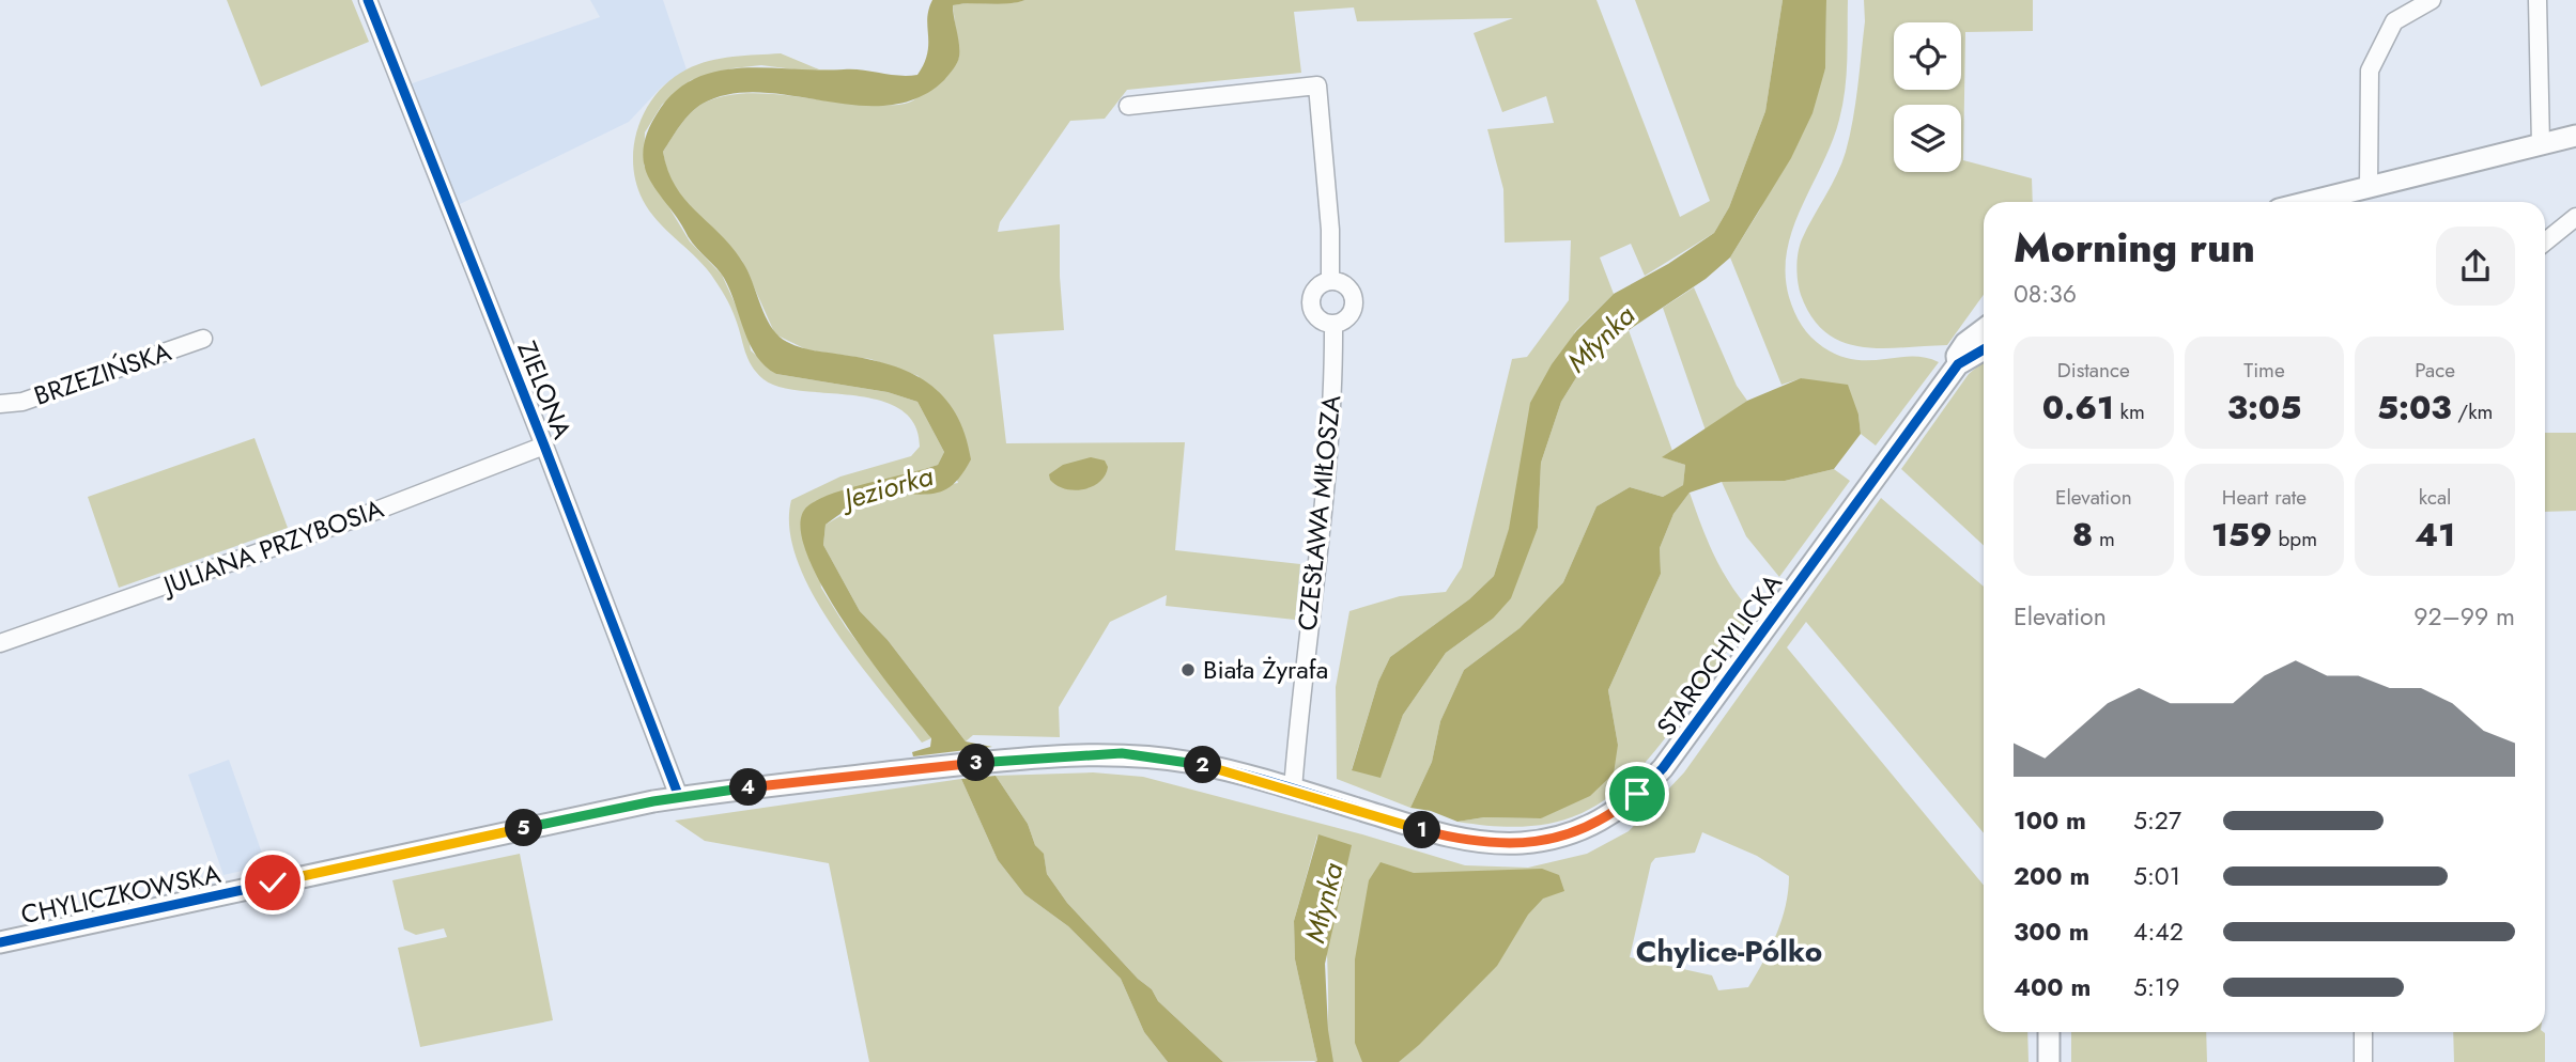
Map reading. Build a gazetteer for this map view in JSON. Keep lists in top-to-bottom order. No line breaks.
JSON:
{"streets":{"street":["BRZEZIŃSKA","ZIELONA","CZESŁAWA MIŁOSZA","JULIANA PRZYBOSIA","STAROCHYLICKA","CHYLICZKOWSKA"]},"crossings":[["ZIELONA","JULIANA PRZYBOSIA"],["ZIELONA","CHYLICZKOWSKA"],["CZESŁAWA MIŁOSZA","STAROCHYLICKA"],["STAROCHYLICKA","CHYLICZKOWSKA"]],"districts":["Chylice-Pólko"],"water":["Młynka","Jeziorka"],"places":["Biała Żyrafa"],"page":{"heading":["Morning run","08:36"],"stats":[["Distance","0.61 km"],["Time","3:05"],["Pace","5:03 /km"],["Elevation","8 m"],["Heart rate","159 bpm"],["kcal","41"]],"chart":["Elevation","92–99 m"],"pins":["3","2","4","5","1"],"list":[{"name":"100 m","note":"5:27"},{"name":"200 m","note":"5:01"},{"name":"300 m","note":"4:42"},{"name":"400 m","note":"5:19"}]}}
